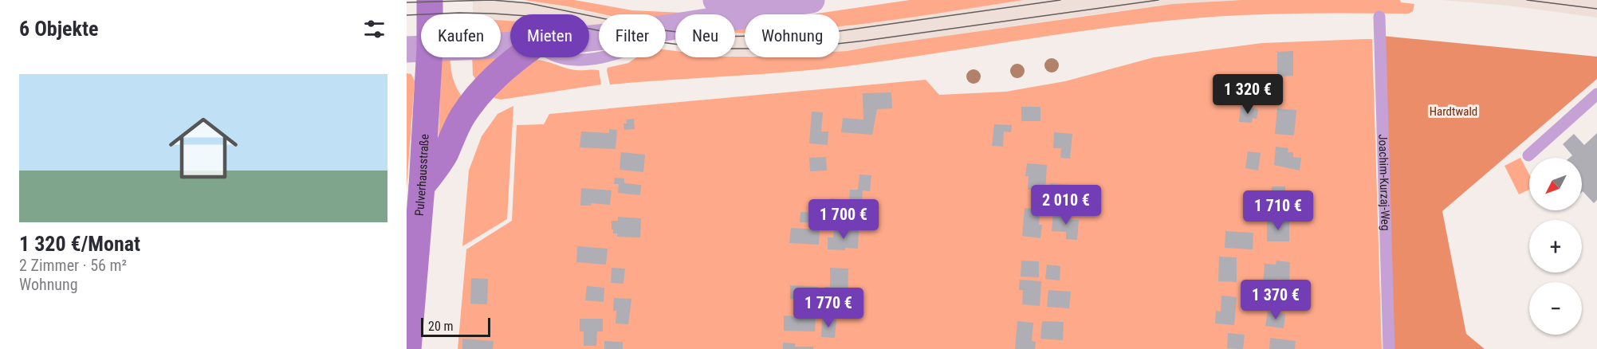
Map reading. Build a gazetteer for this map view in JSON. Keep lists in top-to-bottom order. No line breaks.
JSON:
{"streets":{"main road":["Pulverhausstraße"],"lane":["Joachim-Kurzaj-Weg"]},"parks":["Hardtwald"],"scale_bar":"20 m","north":"bottom left","page":{"heading":"6 Objekte","chip":["Kaufen","Mieten","Filter","Neu","Wohnung"],"list":[{"name":"1 320 €/Monat","note":"2 Zimmer · 56 m² · Wohnung"}],"price":["1 320 €","2 010 €","1 710 €","1 700 €","1 370 €","1 770 €"],"map_buttons":["+","−"],"scale":"20 m"}}
